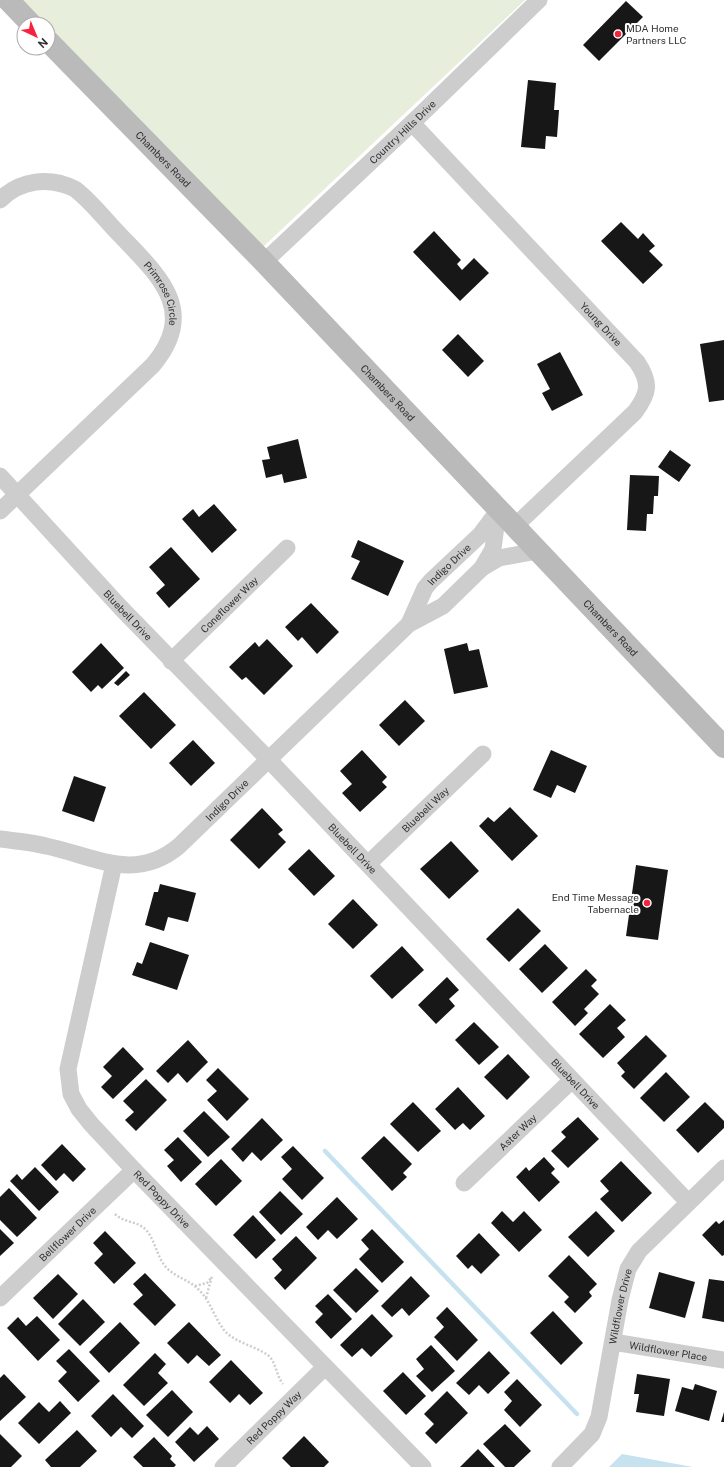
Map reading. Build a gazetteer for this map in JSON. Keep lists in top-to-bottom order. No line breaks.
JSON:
{"streets":{"street":["Country Hills Drive","Chambers Road","Primrose Circle","Young Drive","Indigo Drive","Coneflower Way","Bluebell Drive","Bluebell Way","Aster Way","Red Poppy Drive","Bellflower Drive","Wildflower Drive","Wildflower Place","Red Poppy Way"]},"crossings":[["Country Hills Drive","Chambers Road"],["Country Hills Drive","Young Drive"],["Chambers Road","Young Drive"],["Chambers Road","Indigo Drive"],["Primrose Circle","Bluebell Drive"],["Indigo Drive","Bluebell Drive"],["Indigo Drive","Red Poppy Drive"],["Coneflower Way","Bluebell Drive"],["Bluebell Drive","Bluebell Way"],["Bluebell Drive","Aster Way"],["Bluebell Drive","Wildflower Drive"],["Red Poppy Drive","Bellflower Drive"],["Red Poppy Drive","Red Poppy Way"],["Wildflower Drive","Wildflower Place"]],"places":["MDA Home Partners LLC","End Time Message Tabernacle"],"north":"bottom right"}
